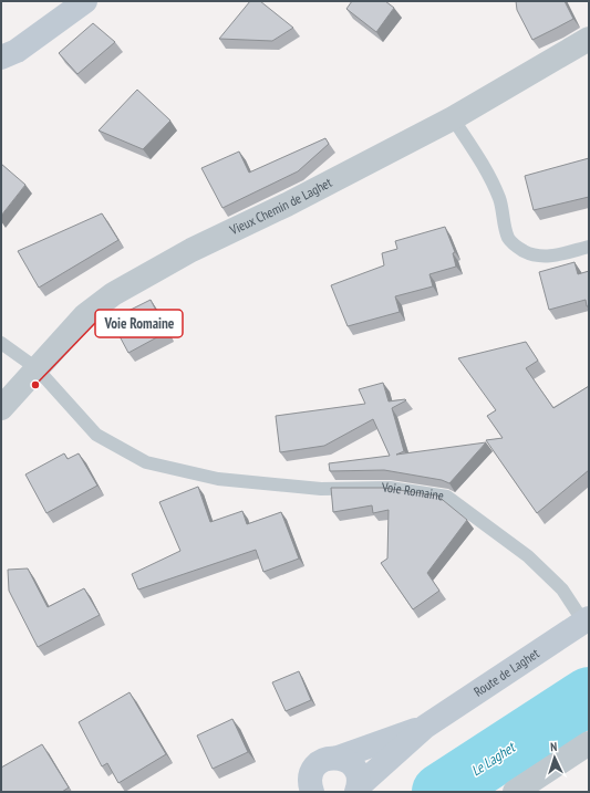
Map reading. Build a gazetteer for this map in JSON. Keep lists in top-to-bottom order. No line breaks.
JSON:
{"streets":{"main road":["Route de Laghet"],"street":["Vieux Chemin de Laghet"],"lane":["Voie Romaine"]},"crossings":[["Vieux Chemin de Laghet","Voie Romaine"],["Voie Romaine","Route de Laghet"]],"water":["Le Laghet"],"places":["Voie Romaine"],"north":"top"}
